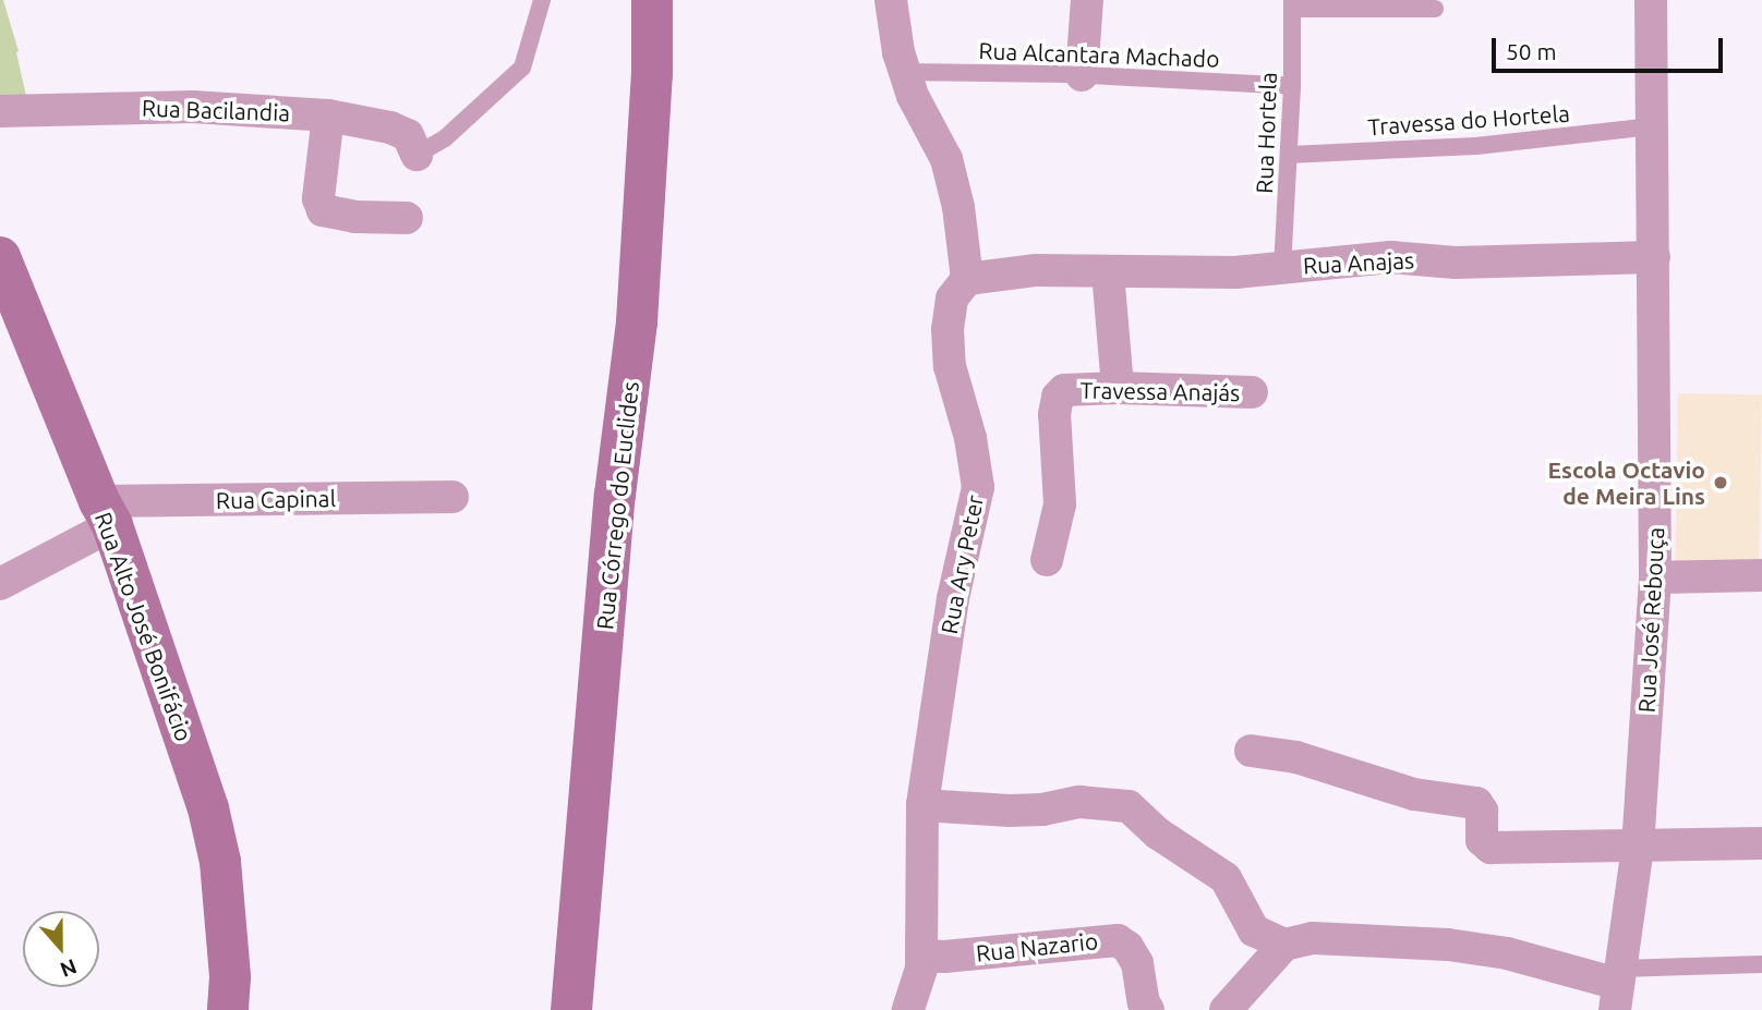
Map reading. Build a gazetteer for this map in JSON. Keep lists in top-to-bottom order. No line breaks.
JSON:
{"streets":{"main road":["Rua Córrego do Euclides","Rua Alto José Bonifácio"],"street":["Rua Bacilandia","Rua Anajas","Travessa Anajás","Rua Capinal","Rua Ary Peter","Rua José Rebouça","Rua Nazario"],"lane":["Rua Alcantara Machado","Travessa do Hortela","Rua Hortela"]},"crossings":[["Rua Alcantara Machado","Rua Hortela"],["Travessa do Hortela","Rua Hortela"],["Travessa do Hortela","Rua José Rebouça"],["Rua Hortela","Rua Anajas"],["Rua Anajas","Rua Ary Peter"],["Rua Anajas","Rua José Rebouça"],["Rua Capinal","Rua Alto José Bonifácio"],["Rua Ary Peter","Rua Nazario"]],"places":["Escola Octavio de Meira Lins"],"scale_bar":"50 m","north":"bottom"}
